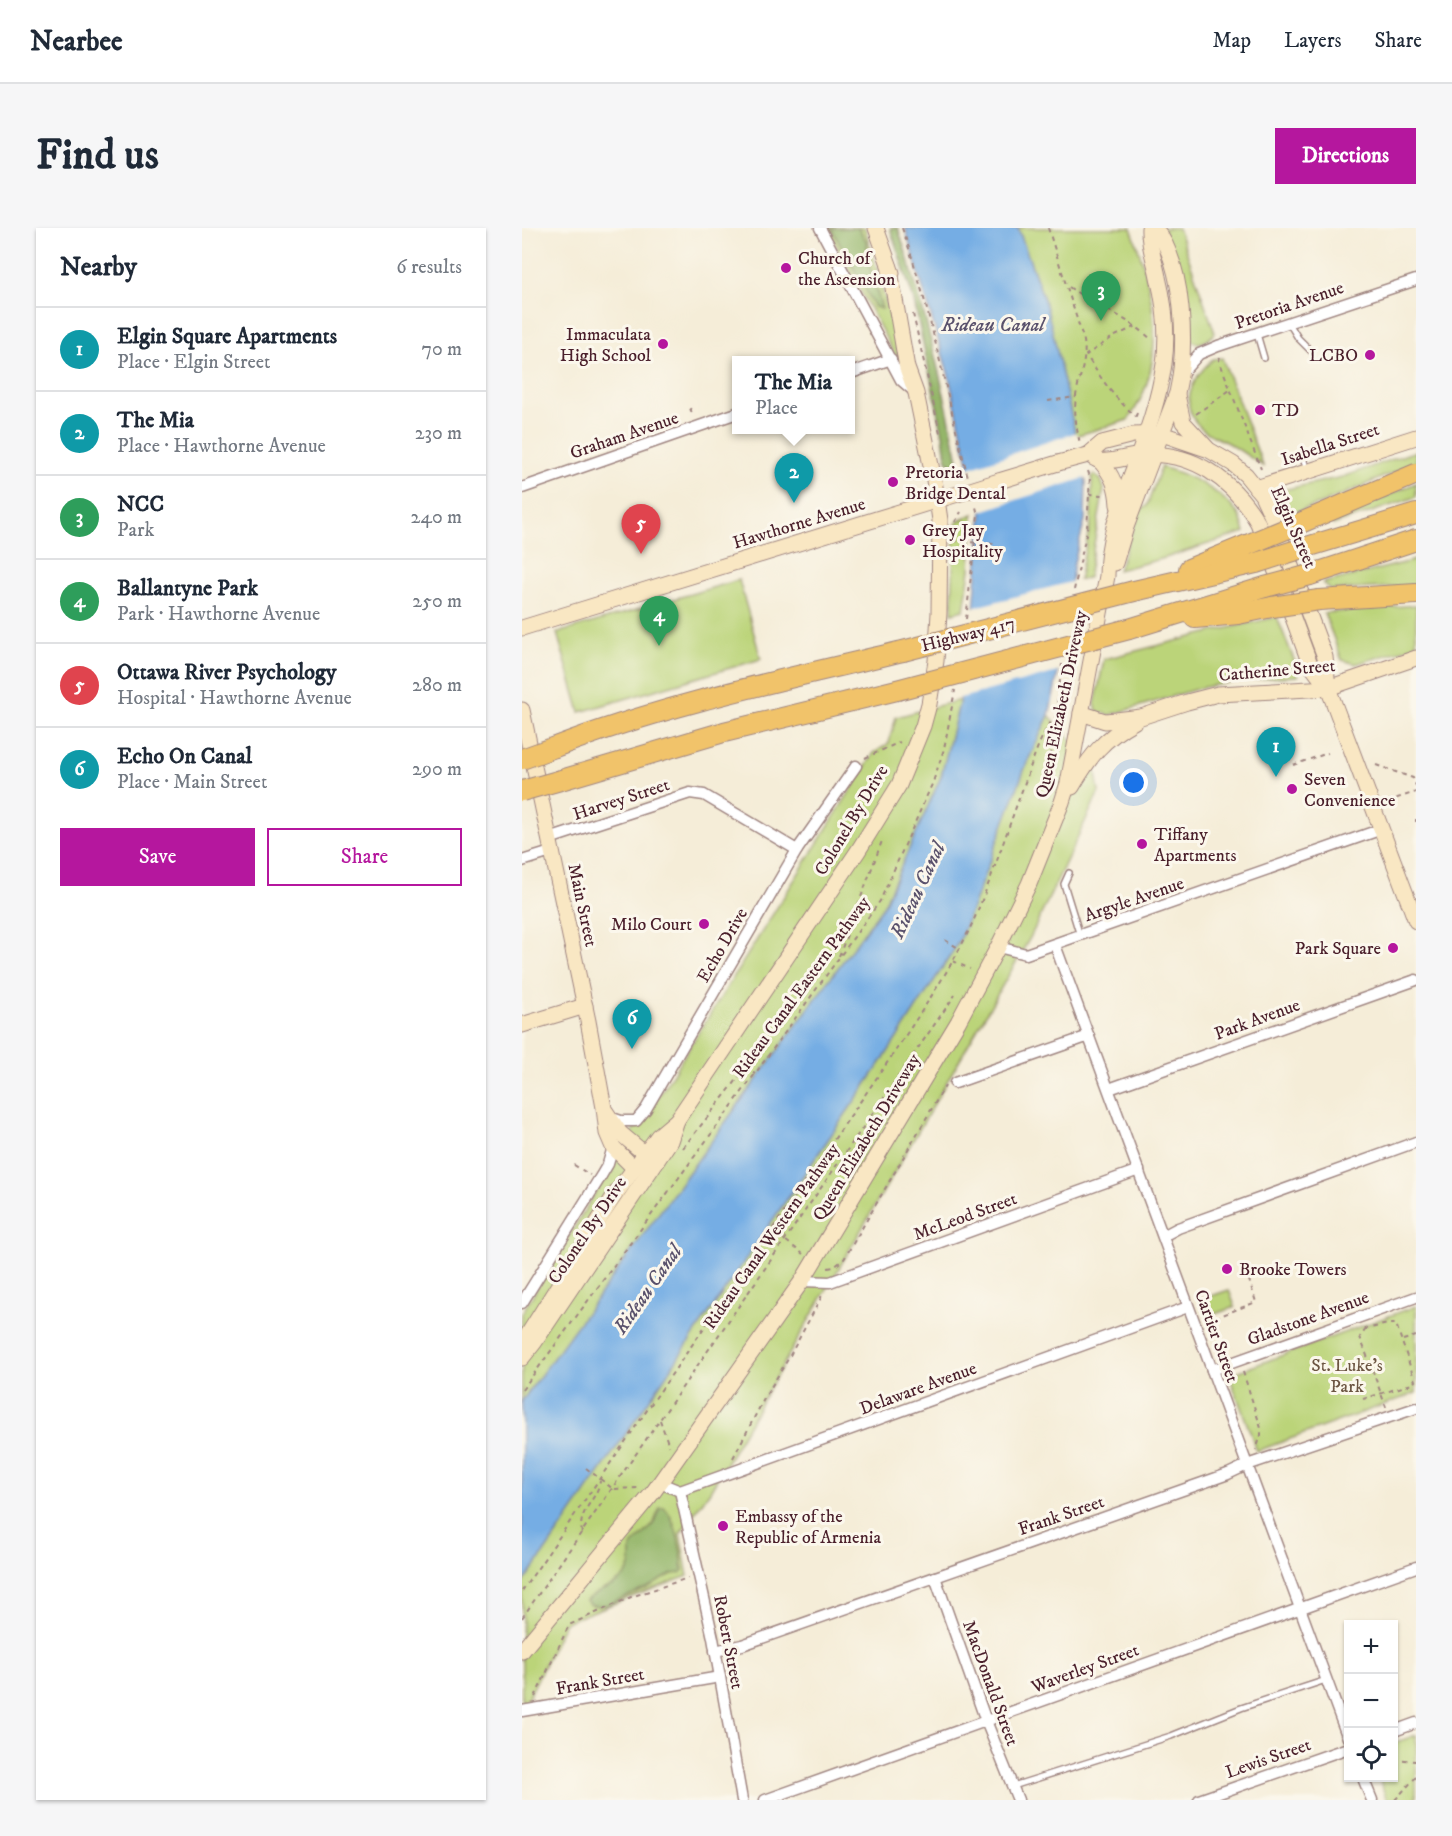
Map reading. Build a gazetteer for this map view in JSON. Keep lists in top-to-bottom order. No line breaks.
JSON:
{"streets":{"highway":["Highway 417"],"main road":["Isabella Street","Hawthorne Avenue","Elgin Street","Catherine Street","Queen Elizabeth Driveway","Colonel By Drive","Main Street"],"street":["Pretoria Avenue","Graham Avenue","Harvey Street","Argyle Avenue","Echo Drive","Park Avenue","McLeod Street","Gladstone Avenue","Cartier Street","Delaware Avenue","Frank Street","Robert Street","Waverley Street","MacDonald Street","Lewis Street"],"path":["Rideau Canal Eastern Pathway","Rideau Canal Western Pathway"]},"crossings":[["Pretoria Avenue","Queen Elizabeth Driveway"],["Isabella Street","Elgin Street"],["Hawthorne Avenue","Elgin Street"],["Hawthorne Avenue","Queen Elizabeth Driveway"],["Hawthorne Avenue","Colonel By Drive"],["Elgin Street","Catherine Street"],["Elgin Street","Queen Elizabeth Driveway"],["Elgin Street","Argyle Avenue"],["Queen Elizabeth Driveway","Argyle Avenue"],["Queen Elizabeth Driveway","McLeod Street"],["Harvey Street","Main Street"],["Harvey Street","Echo Drive"],["Colonel By Drive","Main Street"],["Argyle Avenue","Cartier Street"],["Main Street","Echo Drive"],["Park Avenue","Cartier Street"],["McLeod Street","Cartier Street"],["Gladstone Avenue","Cartier Street"],["Cartier Street","Delaware Avenue"],["Cartier Street","Frank Street"],["Cartier Street","Waverley Street"],["Delaware Avenue","Robert Street"],["Frank Street","Robert Street"],["Frank Street","MacDonald Street"],["Waverley Street","MacDonald Street"]],"water":["Rideau Canal"],"parks":["St. Luke's Park"],"places":["Church of the Ascension","Immaculata High School","LCBO","TD","Pretoria Bridge Dental","Grey Jay Hospitality","Seven Convenience","Tiffany Apartments","Milo Court","Park Square","Brooke Towers","Embassy of the Republic of Armenia"],"page":{"header":"Nearbee","nav":["Map","Layers","Share"],"buttons":["Directions",["Save","Share"]],"title":"Find us","heading":["Nearby","6 results"],"pins":["3","2","5","4","1","6"],"list":[{"mark":"1","name":"Elgin Square Apartments","note":"Place · Elgin Street","value":"70 m"},{"mark":"2","name":"The Mia","note":"Place · Hawthorne Avenue","value":"230 m"},{"mark":"3","name":"NCC","note":"Park","value":"240 m"},{"mark":"4","name":"Ballantyne Park","note":"Park · Hawthorne Avenue","value":"250 m"},{"mark":"5","name":"Ottawa River Psychology","note":"Hospital · Hawthorne Avenue","value":"280 m"},{"mark":"6","name":"Echo On Canal","note":"Place · Main Street","value":"290 m"}],"popup":["The Mia","Place"],"map_buttons":["+","−"]}}
